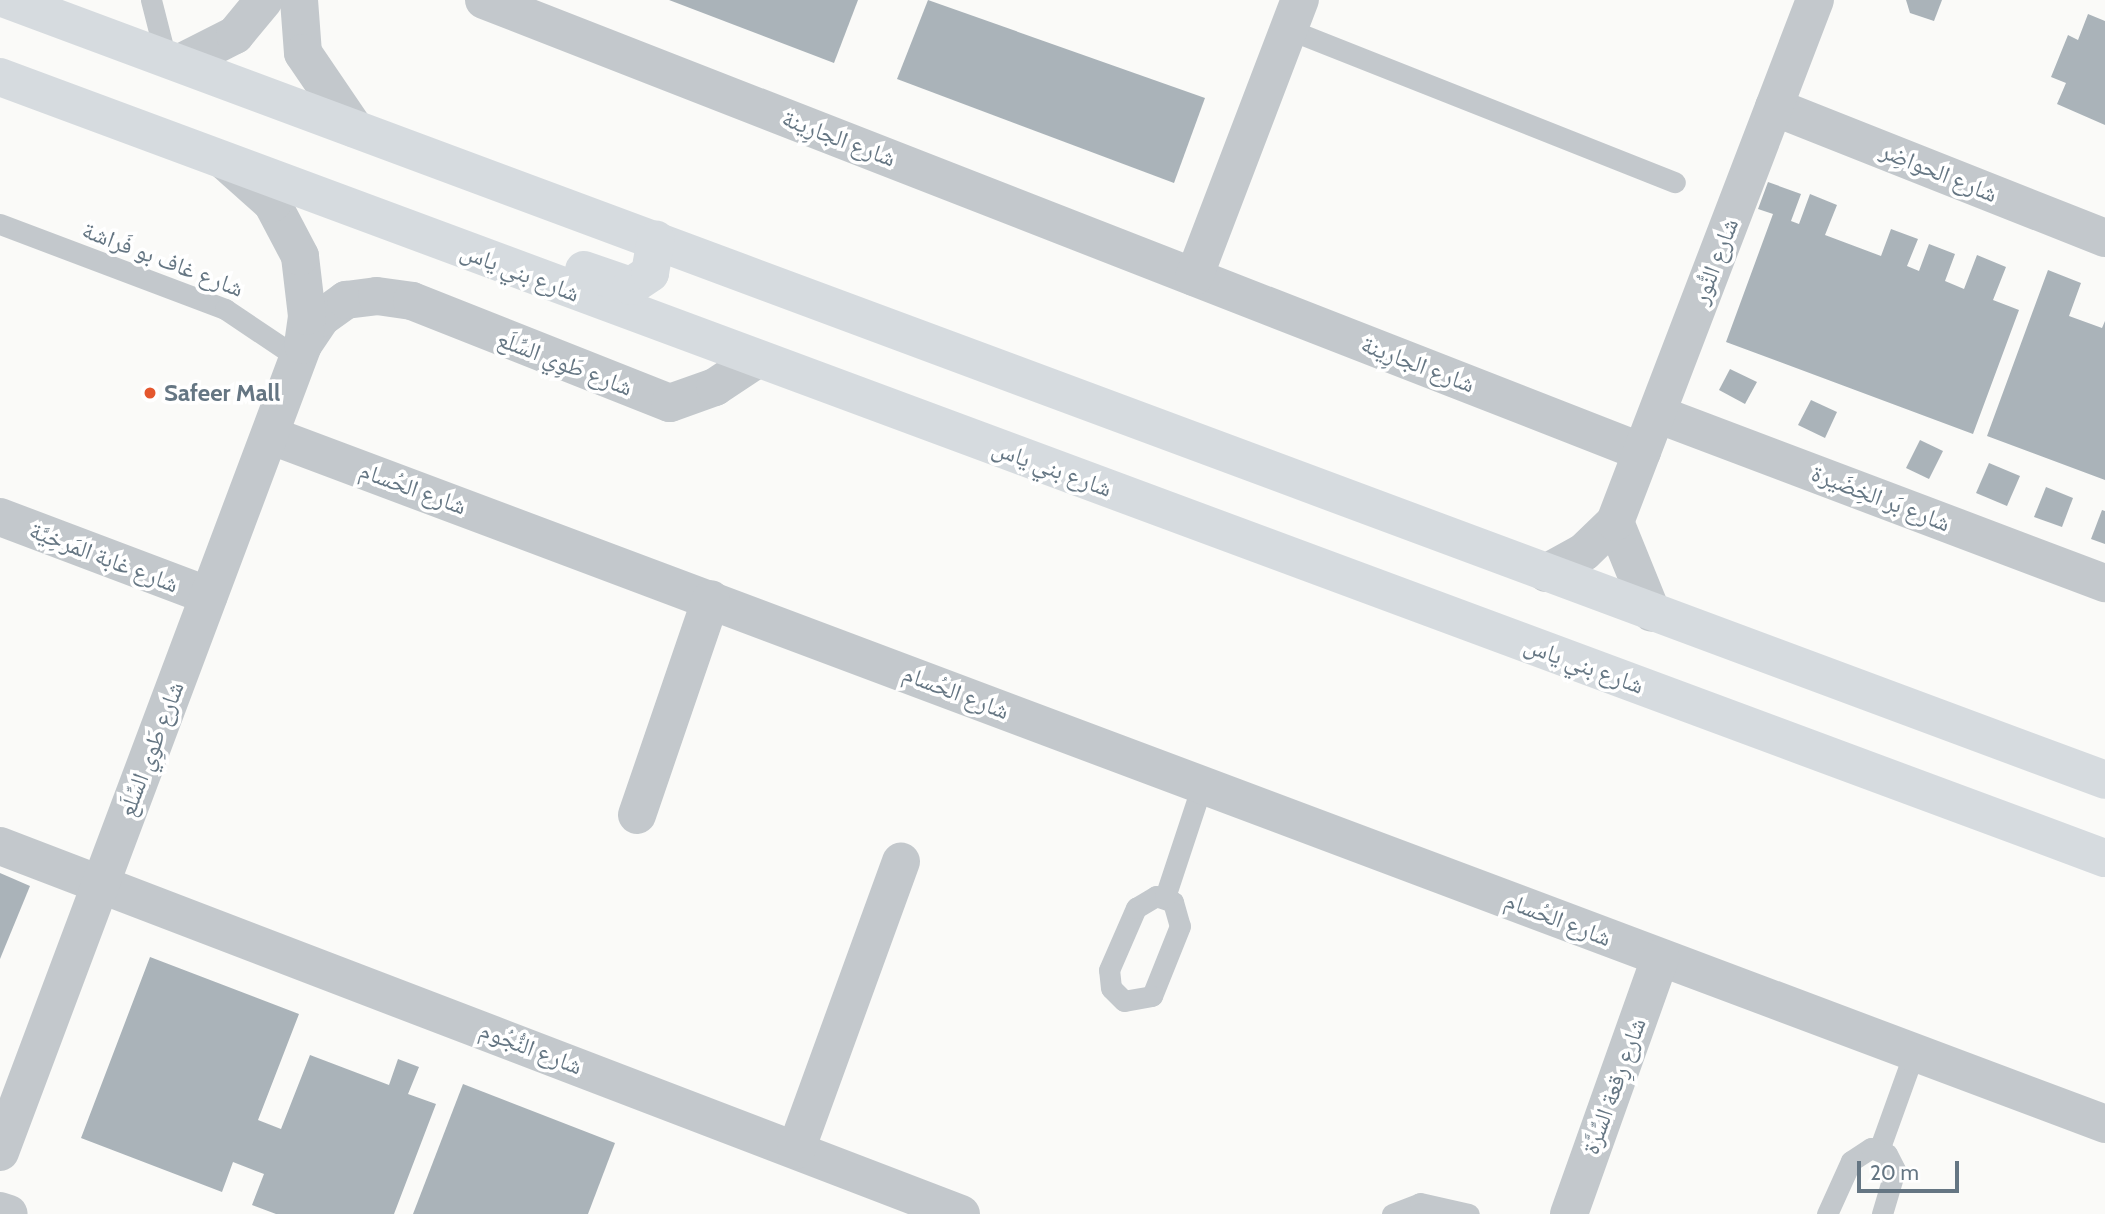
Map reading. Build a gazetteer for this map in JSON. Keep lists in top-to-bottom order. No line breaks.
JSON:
{"streets":{"main road":["شارع بني ياس"],"street":["شارع الجارِينة","شارع الحواضِر","شارع النُّور","شارع طَوِي السِّلَع","شارع الحُسام","شارع بَر الخِضَيرة","شارع غابة المَرخِيَّة","شارع النُّجُوم","شارع رِقعة السِّرَّة"],"lane":["شارع غاف بو فَراشة"]},"crossings":[["شارع الجارِينة","شارع النُّور"],["شارع الحواضِر","شارع النُّور"],["شارع غاف بو فَراشة","شارع طَوِي السِّلَع"],["شارع النُّور","شارع بَر الخِضَيرة"],["شارع بني ياس","شارع طَوِي السِّلَع"],["شارع طَوِي السِّلَع","شارع الحُسام"],["شارع طَوِي السِّلَع","شارع غابة المَرخِيَّة"],["شارع طَوِي السِّلَع","شارع النُّجُوم"],["شارع الحُسام","شارع رِقعة السِّرَّة"]],"places":["Safeer Mall"],"scale_bar":"20 m"}
